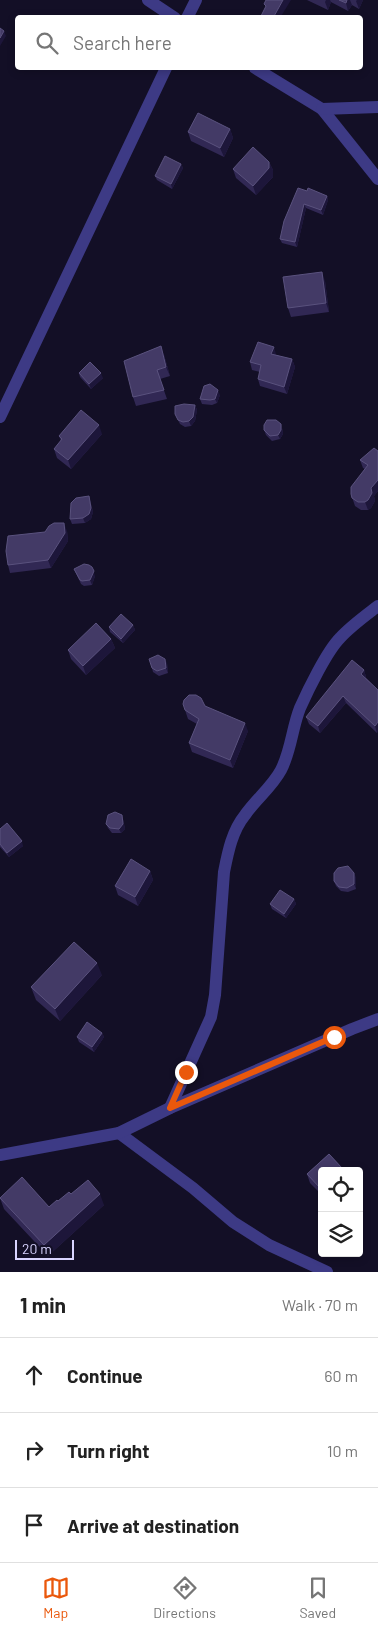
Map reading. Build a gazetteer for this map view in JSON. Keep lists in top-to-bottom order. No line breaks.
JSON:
{"scale_bar":"20 m","page":{"search":"Search here","scale":"20 m","heading":["1 min","Walk · 70 m"],"list":[["Continue","60 m"],["Turn right","10 m"],"Arrive at destination"],"nav":["Map","Directions","Saved"]}}
